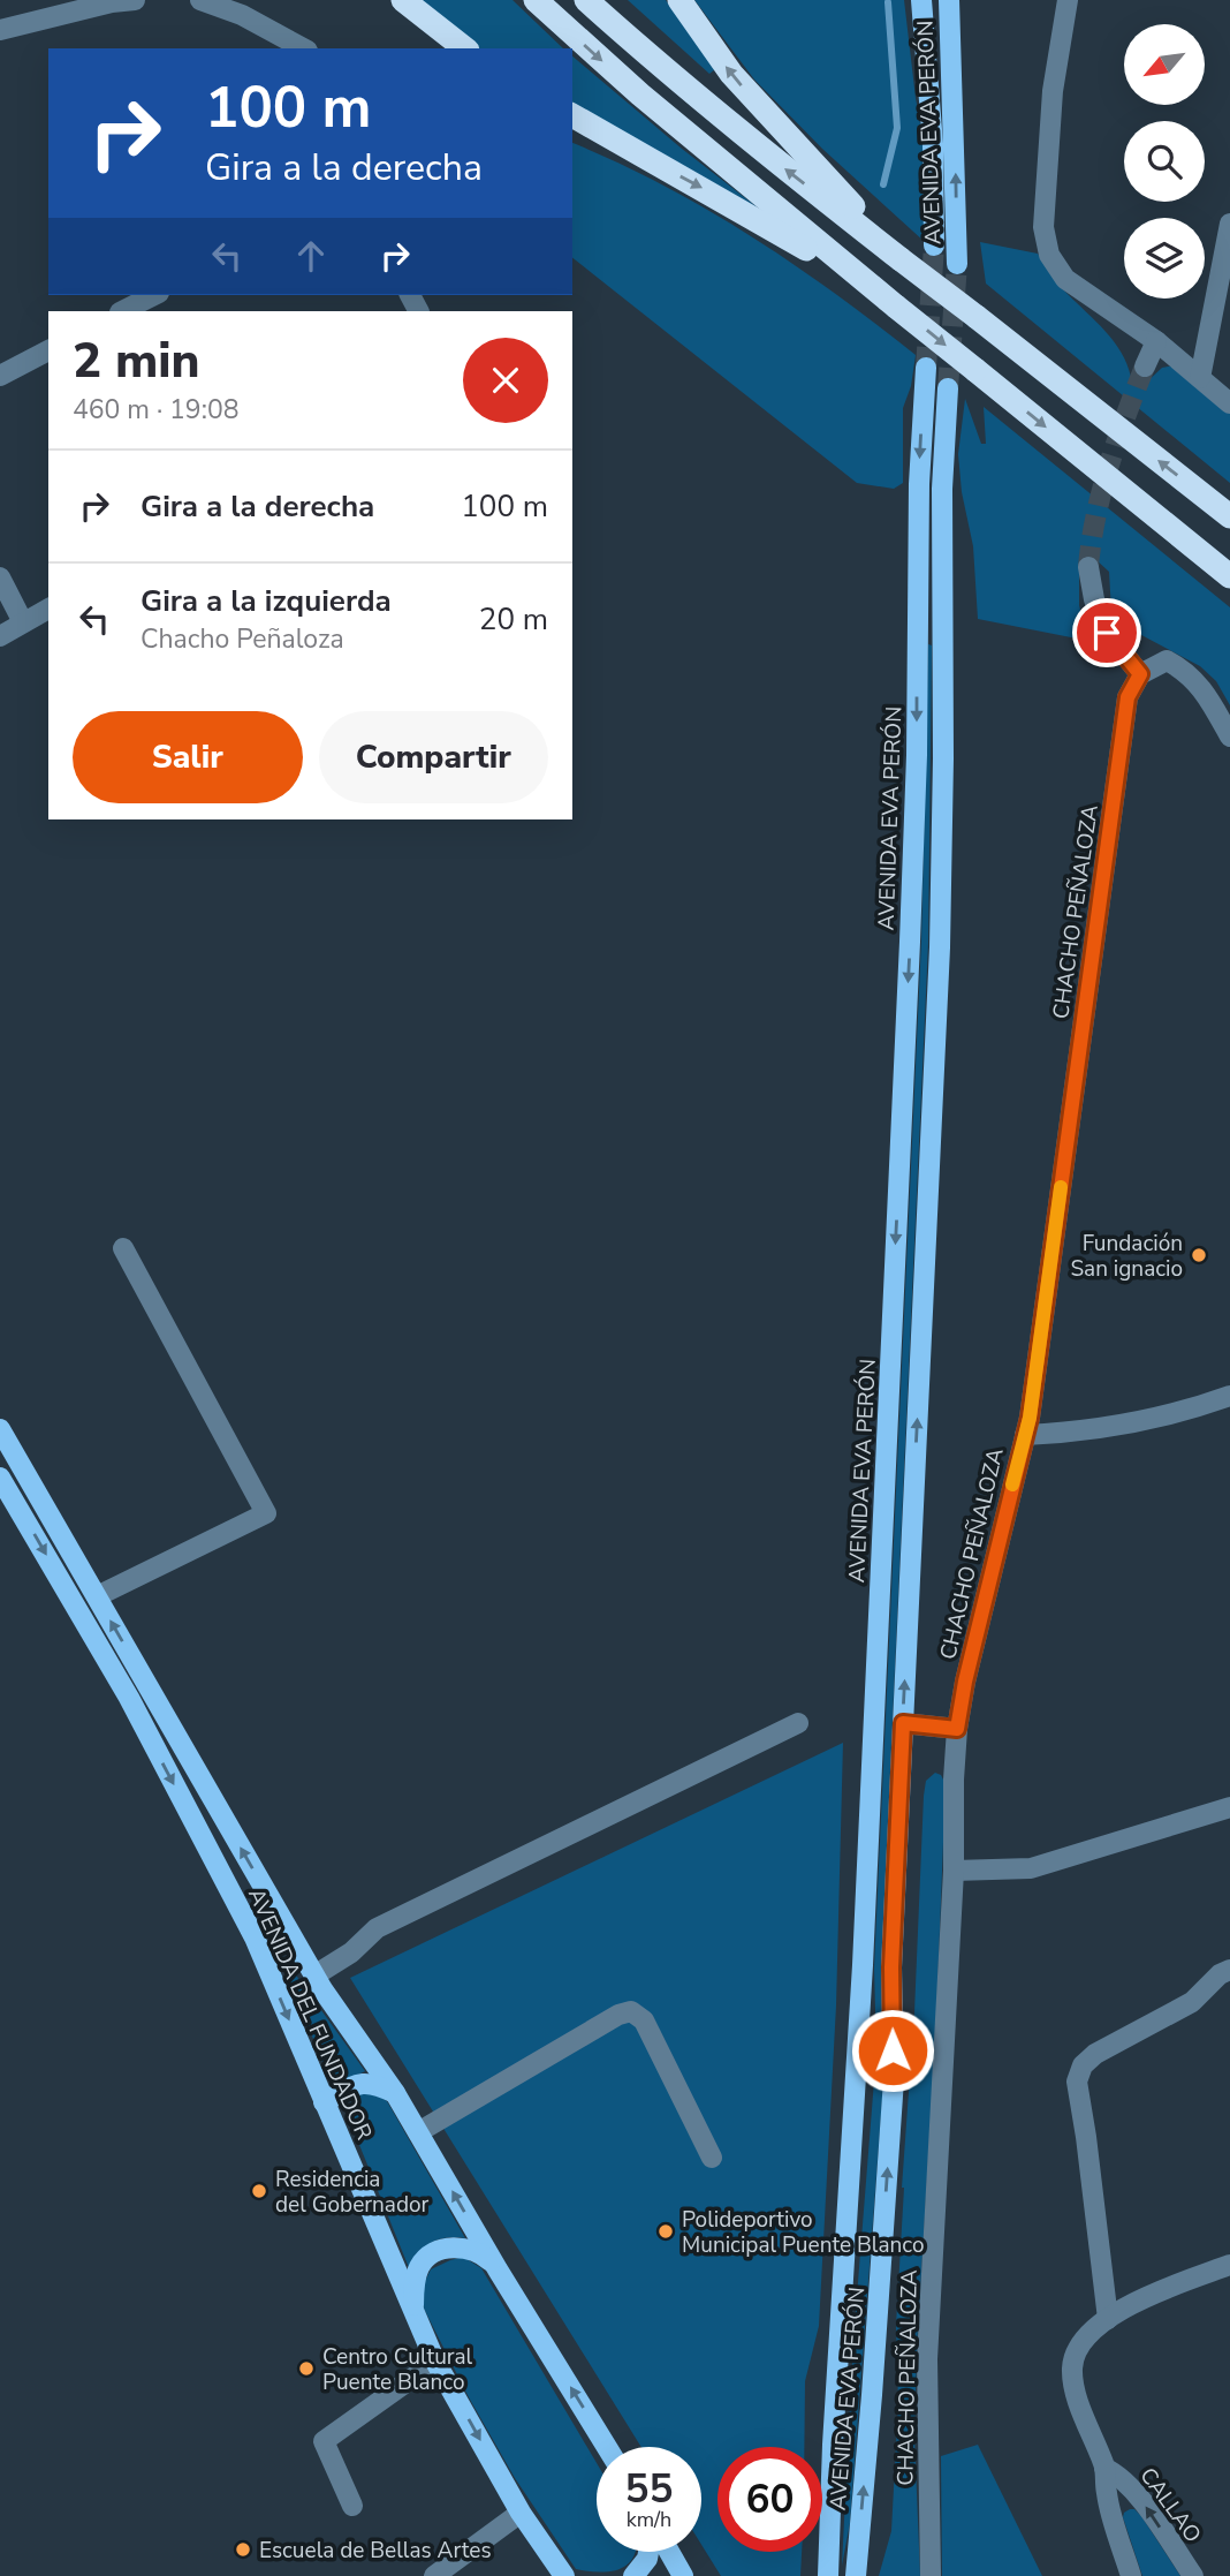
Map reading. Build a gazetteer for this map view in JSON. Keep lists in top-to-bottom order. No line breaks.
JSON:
{"streets":{"main road":["AVENIDA EVA PERÓN","AVENIDA DEL FUNDADOR"],"street":["CHACHO PEÑALOZA","CALLAO"]},"places":["Fundación San ignacio","Residencia del Gobernador","Polideportivo Municipal Puente Blanco","Centro Cultural Puente Blanco","Escuela de Bellas Artes"],"north":"bottom left","page":{"turn":["100 m","Gira a la derecha"],"heading":["2 min","460 m · 19:08"],"list":[{"name":"Gira a la derecha","value":"100 m"},{"name":"Gira a la izquierda","note":"Chacho Peñaloza","value":"20 m"}],"buttons":["Salir","Compartir"],"speed":"55 km/h","limit":"60"}}
